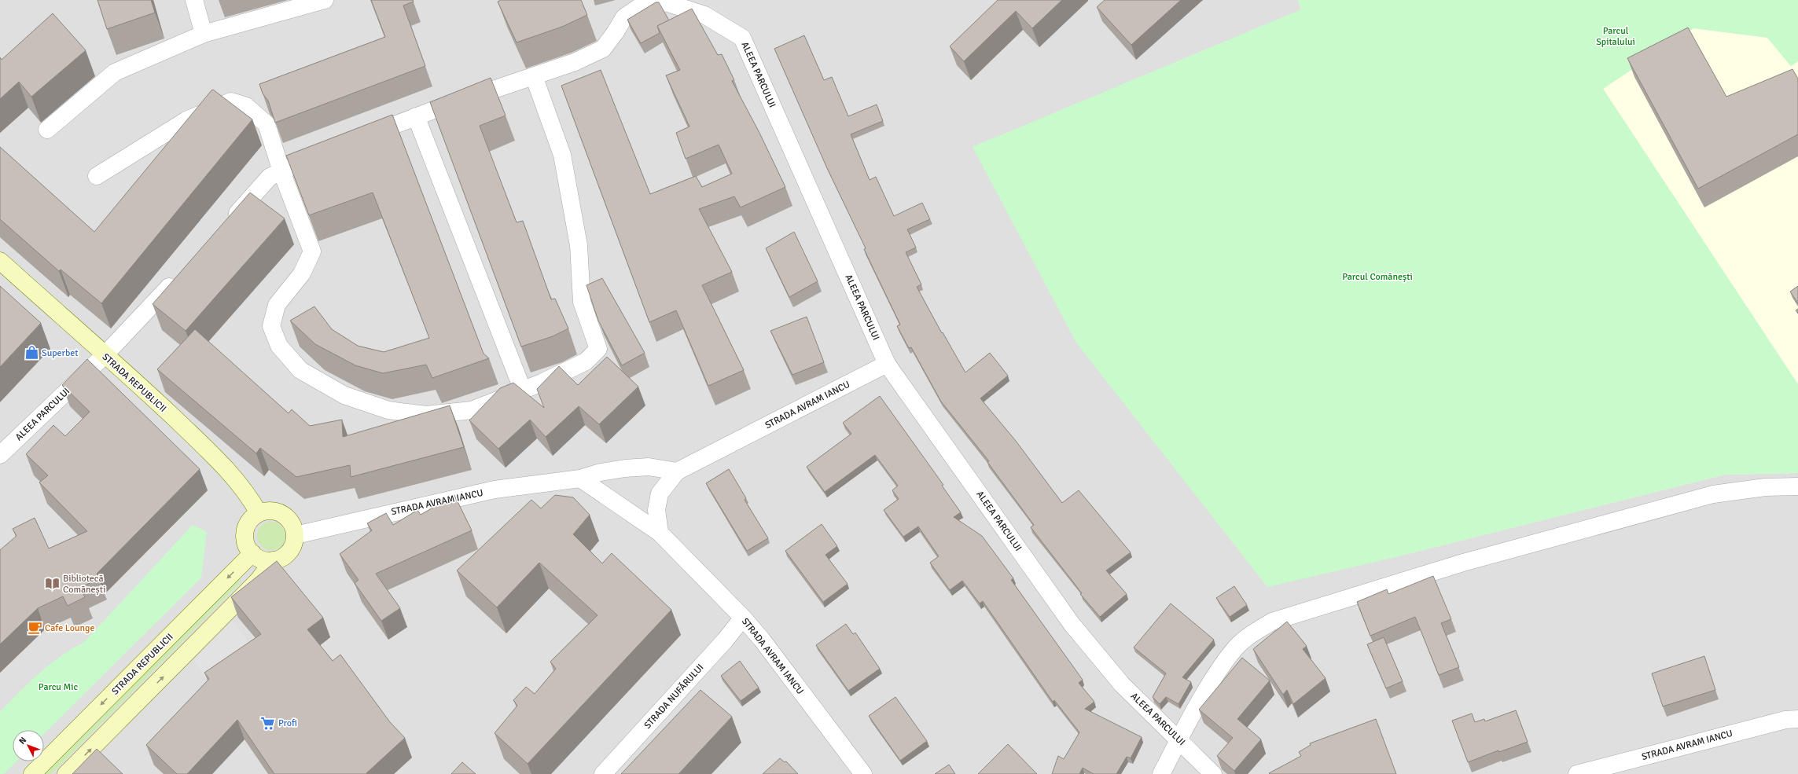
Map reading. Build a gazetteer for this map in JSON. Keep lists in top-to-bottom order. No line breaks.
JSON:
{"streets":{"street":["ALEEA PARCULUI","STRADA REPUBLICII","STRADA AVRAM IANCU","STRADA NUFĂRULUI"]},"crossings":[["ALEEA PARCULUI","STRADA REPUBLICII"],["ALEEA PARCULUI","STRADA AVRAM IANCU"],["STRADA REPUBLICII","STRADA AVRAM IANCU"],["STRADA AVRAM IANCU","STRADA NUFĂRULUI"]],"parks":["Parcul Spitalului","Parcul Comănești","Parcu Mic"],"places":{"shop":["Superbet"],"library":["Bibliotecă Comănești"],"cafe":["Cafe Lounge"],"supermarket":["Profi"]},"north":"top left"}
